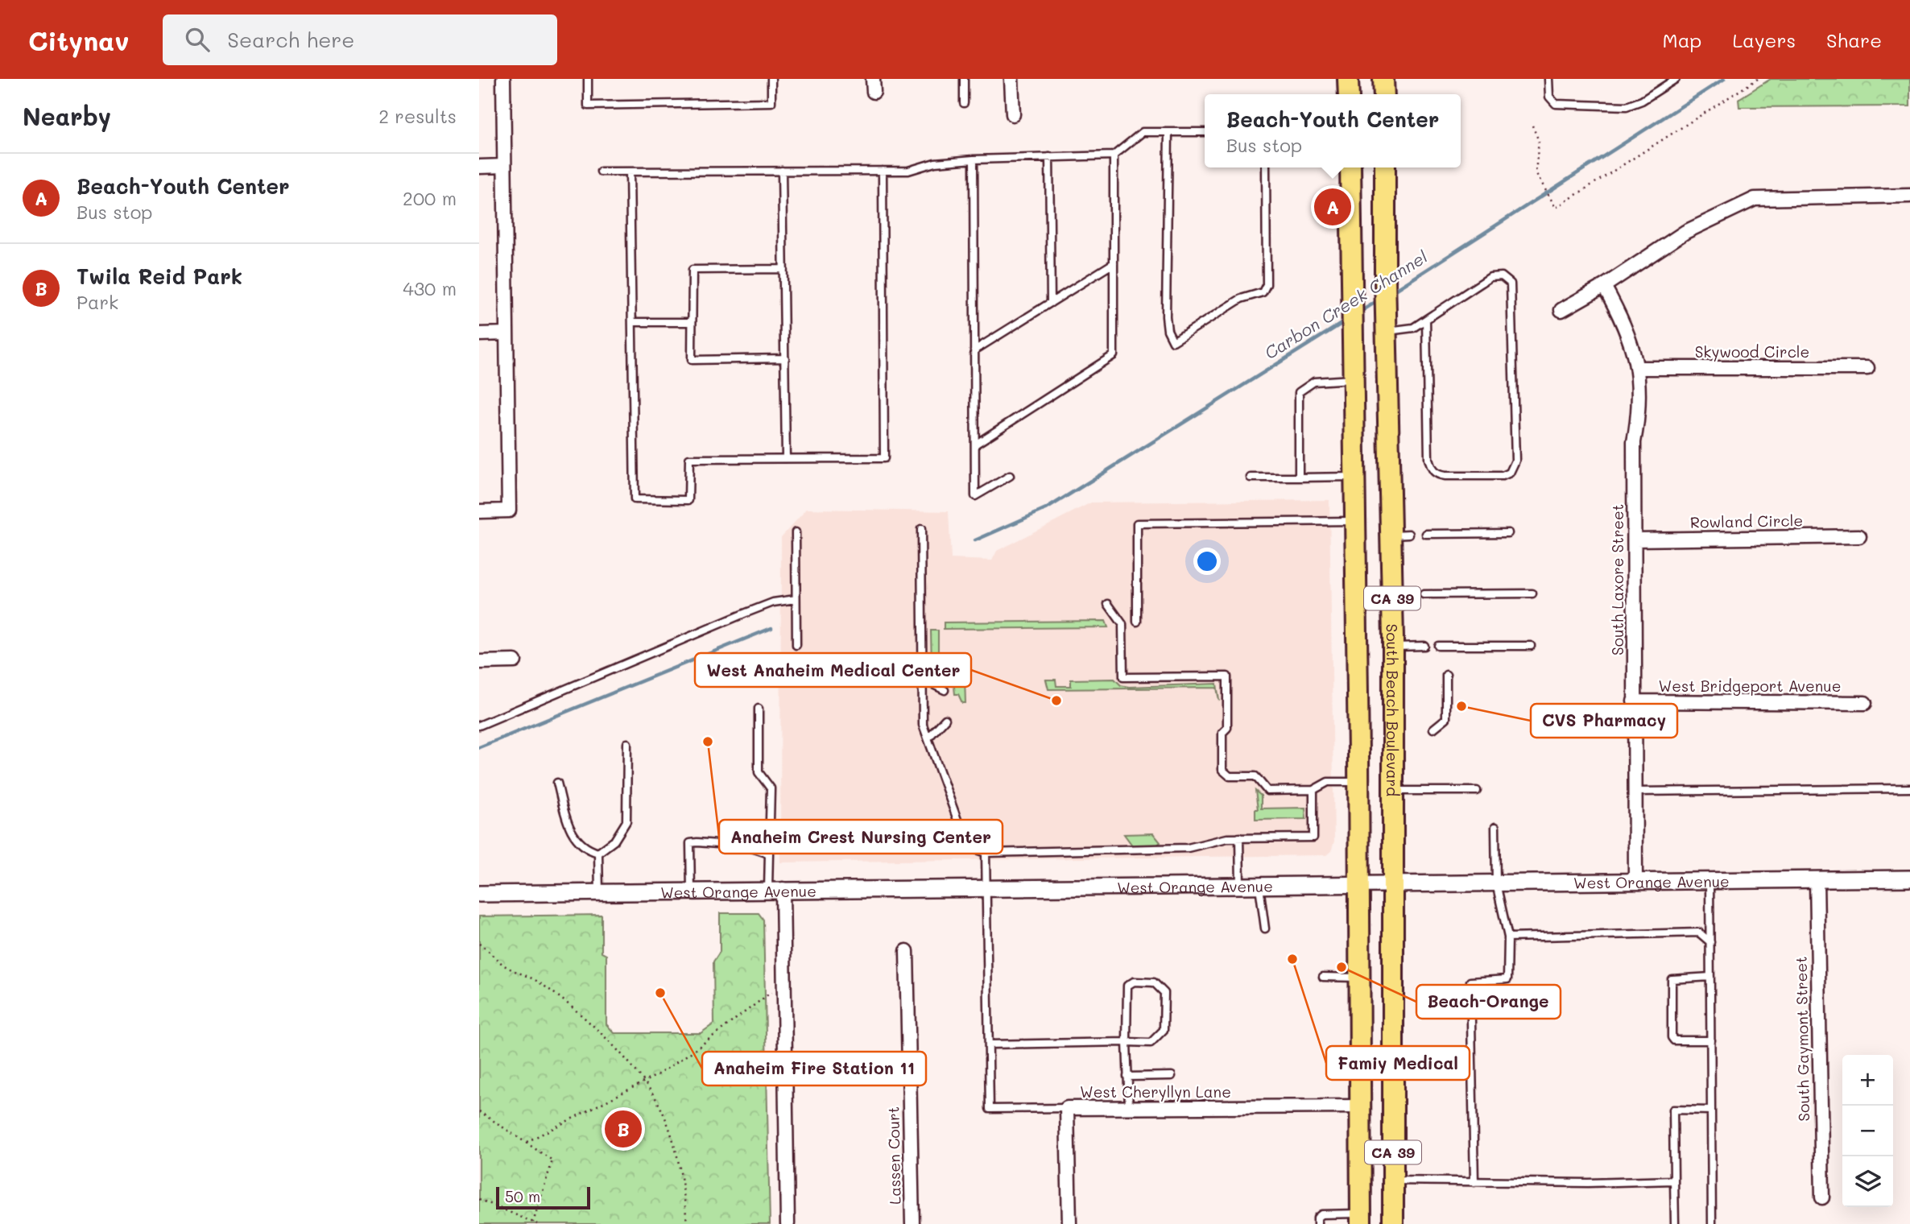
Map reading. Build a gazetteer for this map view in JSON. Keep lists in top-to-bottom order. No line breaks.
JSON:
{"streets":{"main road":["CA 39","South Beach Boulevard"],"street":["Skywood Circle","Rowland Circle","South Laxore Street","West Bridgeport Avenue","West Orange Avenue","South Gaymont Street","West Cheryllyn Lane","Lassen Court"]},"crossings":[["Skywood Circle","South Laxore Street"],["Rowland Circle","South Laxore Street"],["South Laxore Street","West Bridgeport Avenue"],["South Laxore Street","West Orange Avenue"],["CA 39","West Orange Avenue"],["CA 39","West Cheryllyn Lane"],["South Beach Boulevard","West Orange Avenue"],["West Orange Avenue","South Gaymont Street"]],"water":["Carbon Creek Channel"],"places":["West Anaheim Medical Center","CVS Pharmacy","Anaheim Crest Nursing Center","Famiy Medical","Beach-Orange","Anaheim Fire Station 11"],"scale_bar":"50 m","page":{"header":"Citynav","search":"Search here","nav":["Map","Layers","Share"],"heading":["Nearby","2 results"],"popup":["Beach-Youth Center","Bus stop"],"list":[{"mark":"A","name":"Beach-Youth Center","note":"Bus stop","value":"200 m"},{"mark":"B","name":"Twila Reid Park","note":"Park","value":"430 m"}],"pins":["A","B"],"map_buttons":["+","−"],"scale":"50 m"}}
